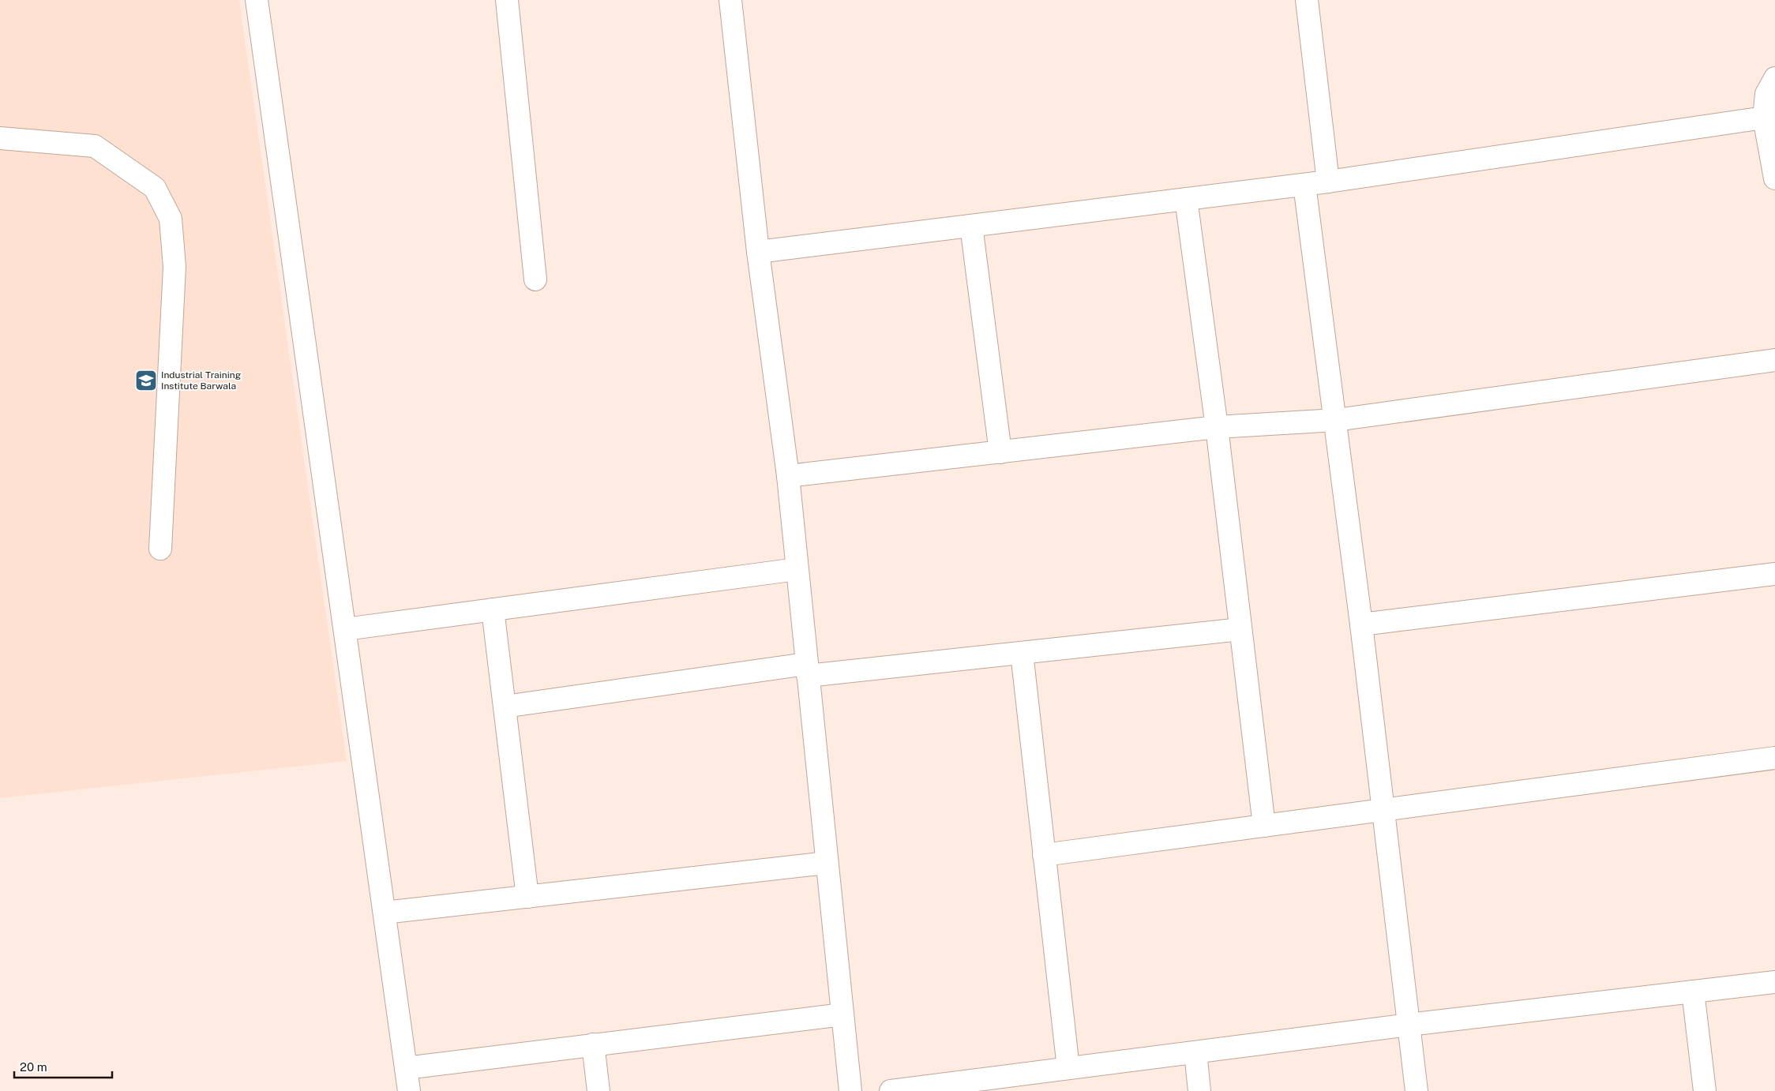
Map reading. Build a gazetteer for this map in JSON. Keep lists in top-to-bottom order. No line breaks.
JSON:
{"places":{"school or university":["Industrial Training Institute Barwala"]},"scale_bar":"20 m"}
